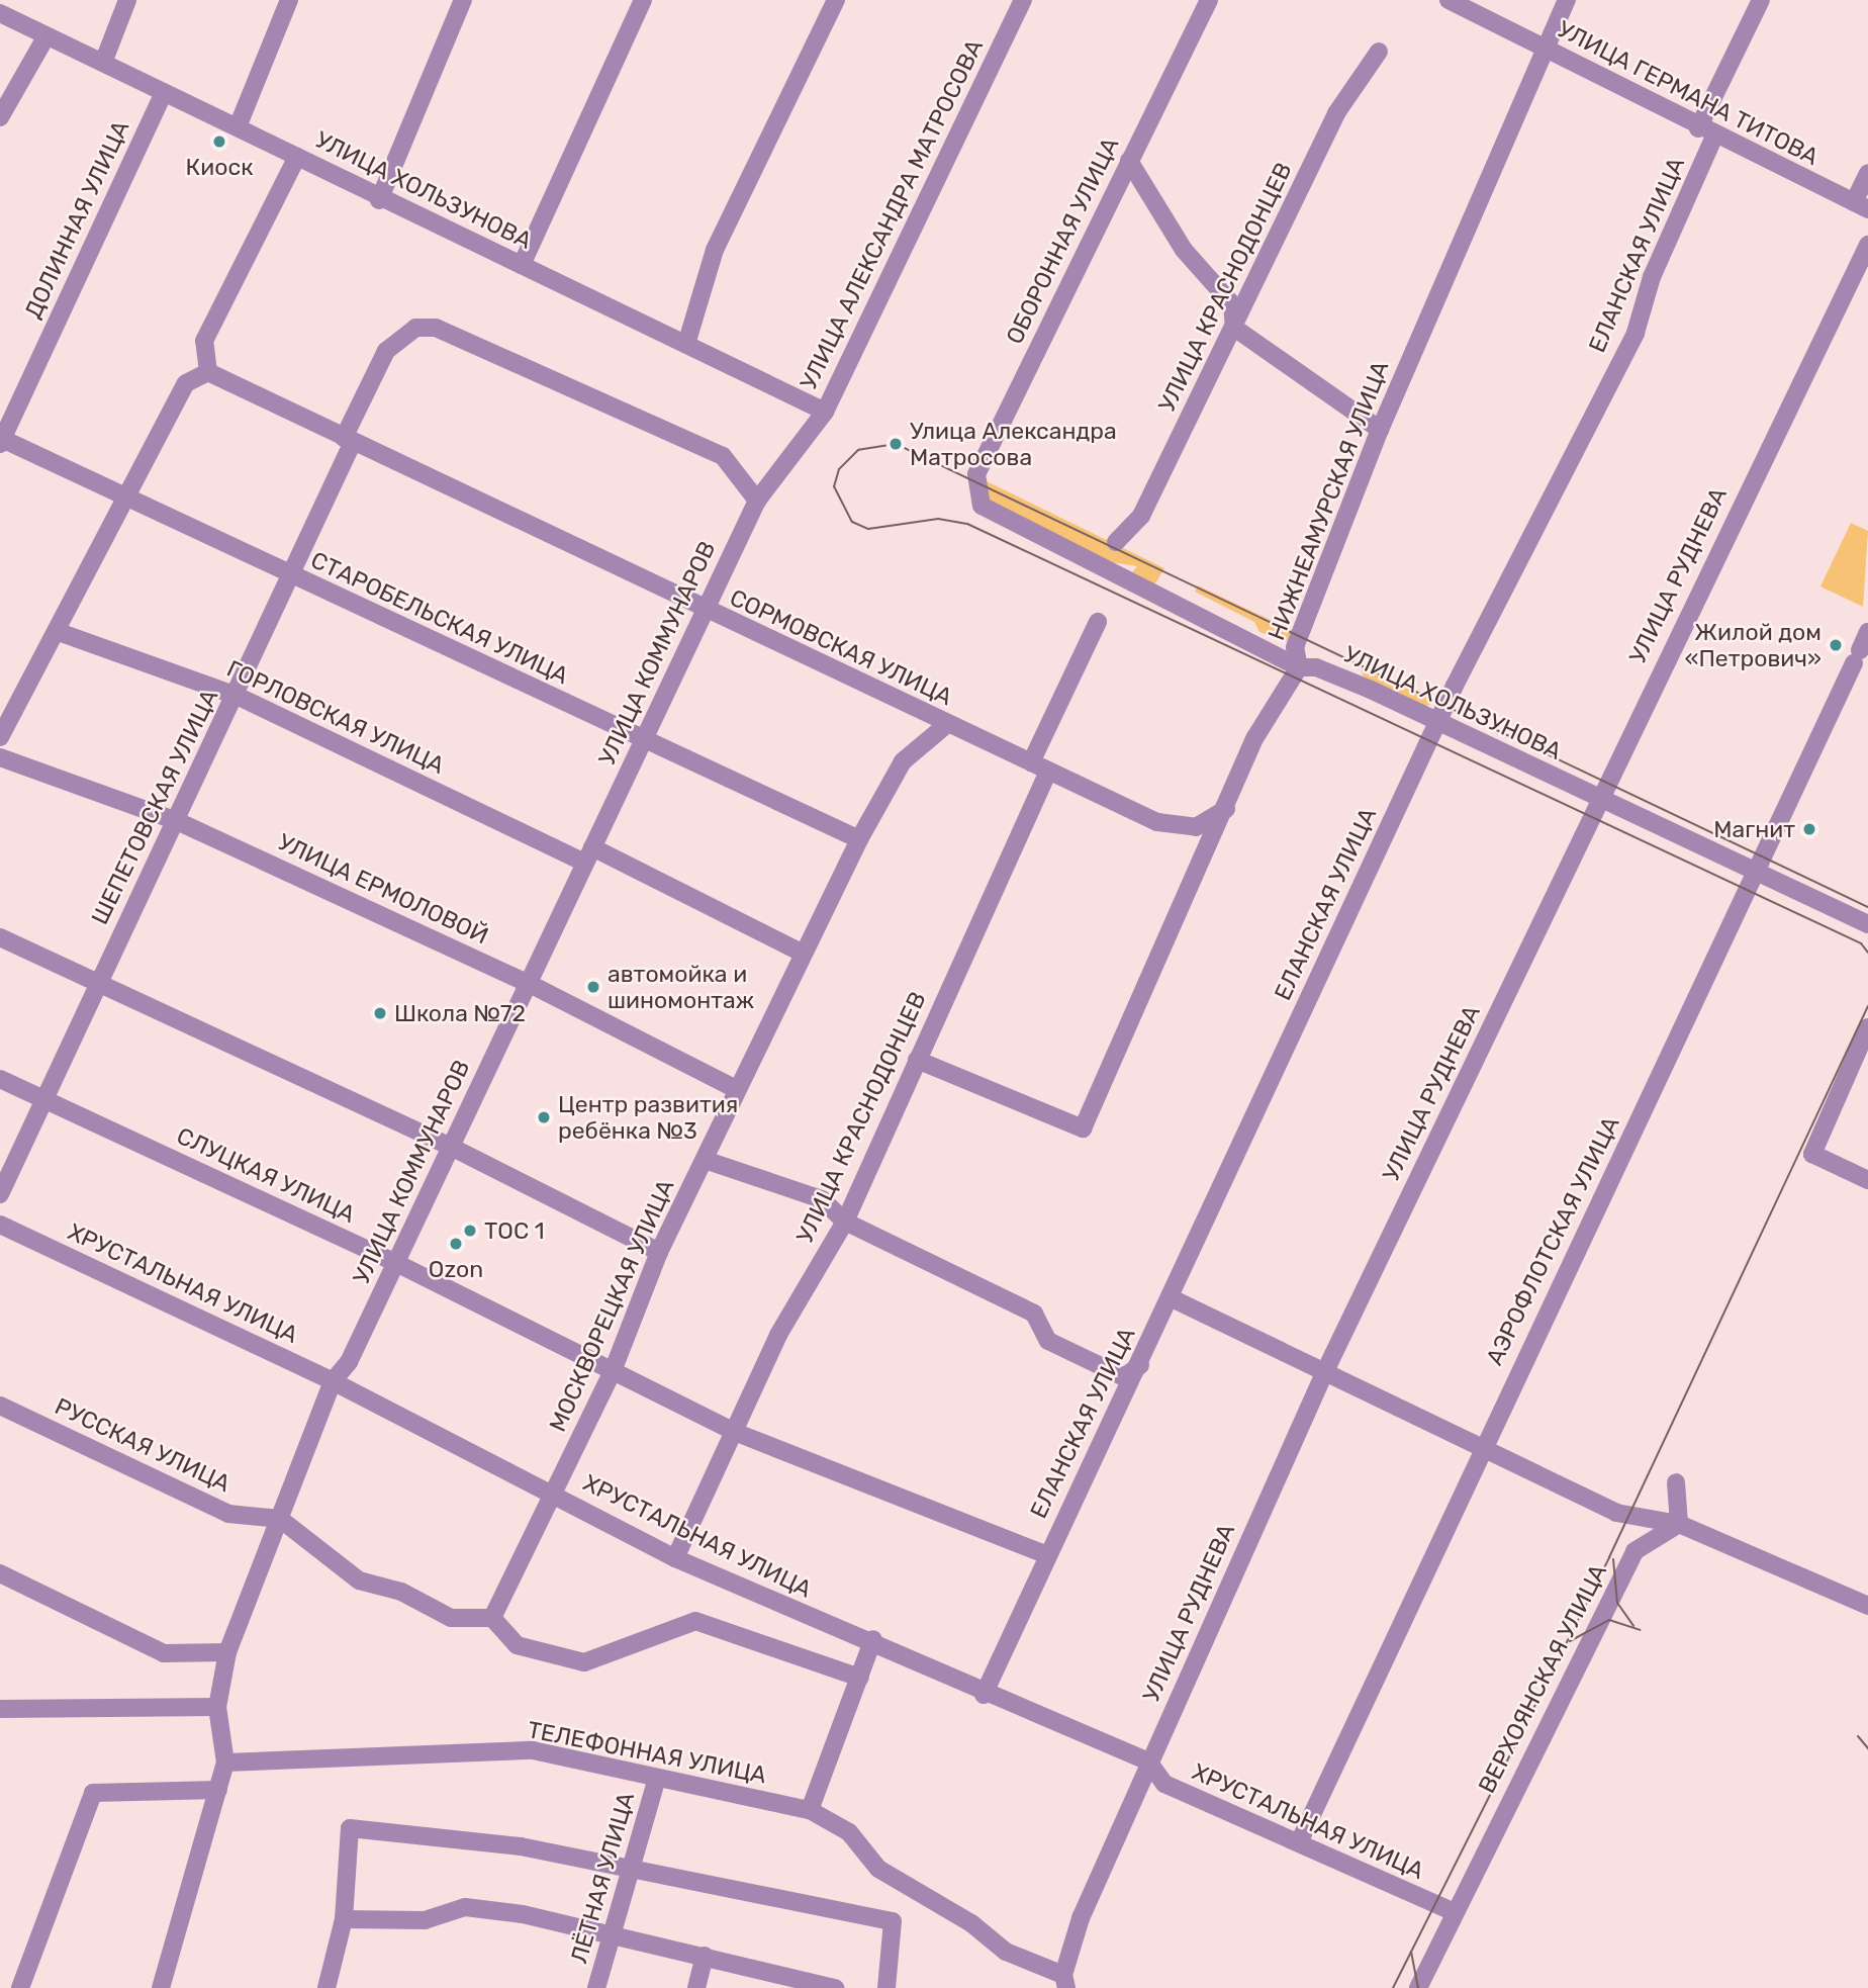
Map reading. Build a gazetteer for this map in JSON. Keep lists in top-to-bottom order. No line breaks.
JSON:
{"streets":{"street":["УЛИЦА ГЕРМАНА ТИТОВА","УЛИЦА ХОЛЬЗУНОВА","УЛИЦА АЛЕКСАНДРА МАТРОСОВА","ДОЛИННАЯ УЛИЦА","ОБОРОННАЯ УЛИЦА","ЕЛАНСКАЯ УЛИЦА","УЛИЦА КРАСНОДОНЦЕВ","НИЖНЕАМУРСКАЯ УЛИЦА","УЛИЦА РУДНЕВА","СТАРОБЕЛЬСКАЯ УЛИЦА","СОРМОВСКАЯ УЛИЦА","УЛИЦА КОММУНАРОВ","ГОРЛОВСКАЯ УЛИЦА","ШЕПЕТОВСКАЯ УЛИЦА","УЛИЦА ЕРМОЛОВОЙ","СЛУЦКАЯ УЛИЦА","АЭРОФЛОТСКАЯ УЛИЦА","ХРУСТАЛЬНАЯ УЛИЦА","МОСКВОРЕЦКАЯ УЛИЦА","РУССКАЯ УЛИЦА","ВЕРХОЯНСКАЯ УЛИЦА","ТЕЛЕФОННАЯ УЛИЦА","ЛЁТНАЯ УЛИЦА"]},"crossings":[["УЛИЦА ГЕРМАНА ТИТОВА","ЕЛАНСКАЯ УЛИЦА"],["УЛИЦА ГЕРМАНА ТИТОВА","НИЖНЕАМУРСКАЯ УЛИЦА"],["УЛИЦА ХОЛЬЗУНОВА","УЛИЦА АЛЕКСАНДРА МАТРОСОВА"],["УЛИЦА ХОЛЬЗУНОВА","ДОЛИННАЯ УЛИЦА"],["УЛИЦА ХОЛЬЗУНОВА","ОБОРОННАЯ УЛИЦА"],["УЛИЦА ХОЛЬЗУНОВА","ЕЛАНСКАЯ УЛИЦА"],["УЛИЦА ХОЛЬЗУНОВА","НИЖНЕАМУРСКАЯ УЛИЦА"],["УЛИЦА ХОЛЬЗУНОВА","УЛИЦА РУДНЕВА"],["УЛИЦА ХОЛЬЗУНОВА","УЛИЦА КОММУНАРОВ"],["УЛИЦА ХОЛЬЗУНОВА","АЭРОФЛОТСКАЯ УЛИЦА"],["УЛИЦА АЛЕКСАНДРА МАТРОСОВА","УЛИЦА КОММУНАРОВ"],["ДОЛИННАЯ УЛИЦА","СТАРОБЕЛЬСКАЯ УЛИЦА"],["ЕЛАНСКАЯ УЛИЦА","СЛУЦКАЯ УЛИЦА"],["ЕЛАНСКАЯ УЛИЦА","ХРУСТАЛЬНАЯ УЛИЦА"],["УЛИЦА КРАСНОДОНЦЕВ","НИЖНЕАМУРСКАЯ УЛИЦА"],["УЛИЦА КРАСНОДОНЦЕВ","СОРМОВСКАЯ УЛИЦА"],["УЛИЦА КРАСНОДОНЦЕВ","СЛУЦКАЯ УЛИЦА"],["УЛИЦА КРАСНОДОНЦЕВ","ХРУСТАЛЬНАЯ УЛИЦА"],["НИЖНЕАМУРСКАЯ УЛИЦА","СОРМОВСКАЯ УЛИЦА"],["УЛИЦА РУДНЕВА","ХРУСТАЛЬНАЯ УЛИЦА"],["УЛИЦА РУДНЕВА","ТЕЛЕФОННАЯ УЛИЦА"],["СТАРОБЕЛЬСКАЯ УЛИЦА","УЛИЦА КОММУНАРОВ"],["СТАРОБЕЛЬСКАЯ УЛИЦА","ШЕПЕТОВСКАЯ УЛИЦА"],["СТАРОБЕЛЬСКАЯ УЛИЦА","МОСКВОРЕЦКАЯ УЛИЦА"],["СОРМОВСКАЯ УЛИЦА","УЛИЦА КОММУНАРОВ"],["СОРМОВСКАЯ УЛИЦА","ШЕПЕТОВСКАЯ УЛИЦА"],["СОРМОВСКАЯ УЛИЦА","МОСКВОРЕЦКАЯ УЛИЦА"],["УЛИЦА КОММУНАРОВ","ГОРЛОВСКАЯ УЛИЦА"],["УЛИЦА КОММУНАРОВ","ШЕПЕТОВСКАЯ УЛИЦА"],["УЛИЦА КОММУНАРОВ","УЛИЦА ЕРМОЛОВОЙ"],["УЛИЦА КОММУНАРОВ","СЛУЦКАЯ УЛИЦА"],["УЛИЦА КОММУНАРОВ","ХРУСТАЛЬНАЯ УЛИЦА"],["УЛИЦА КОММУНАРОВ","РУССКАЯ УЛИЦА"],["УЛИЦА КОММУНАРОВ","ТЕЛЕФОННАЯ УЛИЦА"],["ГОРЛОВСКАЯ УЛИЦА","ШЕПЕТОВСКАЯ УЛИЦА"],["ГОРЛОВСКАЯ УЛИЦА","МОСКВОРЕЦКАЯ УЛИЦА"],["ШЕПЕТОВСКАЯ УЛИЦА","УЛИЦА ЕРМОЛОВОЙ"],["ШЕПЕТОВСКАЯ УЛИЦА","СЛУЦКАЯ УЛИЦА"],["УЛИЦА ЕРМОЛОВОЙ","МОСКВОРЕЦКАЯ УЛИЦА"],["СЛУЦКАЯ УЛИЦА","МОСКВОРЕЦКАЯ УЛИЦА"],["АЭРОФЛОТСКАЯ УЛИЦА","ХРУСТАЛЬНАЯ УЛИЦА"],["ХРУСТАЛЬНАЯ УЛИЦА","МОСКВОРЕЦКАЯ УЛИЦА"],["ХРУСТАЛЬНАЯ УЛИЦА","ВЕРХОЯНСКАЯ УЛИЦА"],["ТЕЛЕФОННАЯ УЛИЦА","ЛЁТНАЯ УЛИЦА"]],"places":["Киоск","Улица Александра Матросова","Жилой дом «Петрович»","Магнит","автомойка и шиномонтаж","Школа №72","Центр развития ребёнка №3","ТОС 1","Ozon"]}
